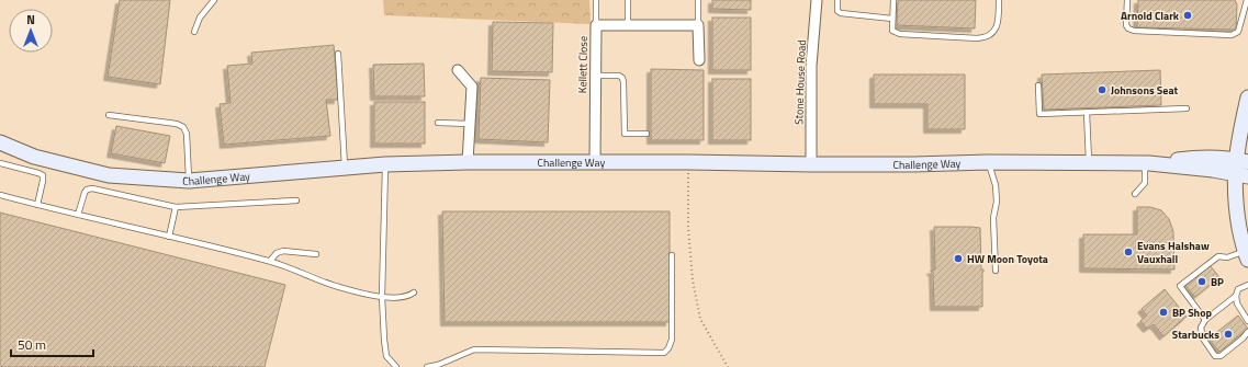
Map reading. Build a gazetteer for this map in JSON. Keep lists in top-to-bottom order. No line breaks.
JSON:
{"streets":{"street":["Kellett Close","Stone House Road","Challenge Way"]},"crossings":[["Kellett Close","Challenge Way"],["Stone House Road","Challenge Way"]],"places":["Arnold Clark","Johnsons Seat","Evans Halshaw Vauxhall","HW Moon Toyota","BP","BP Shop","Starbucks"],"scale_bar":"50 m","north":"top"}
